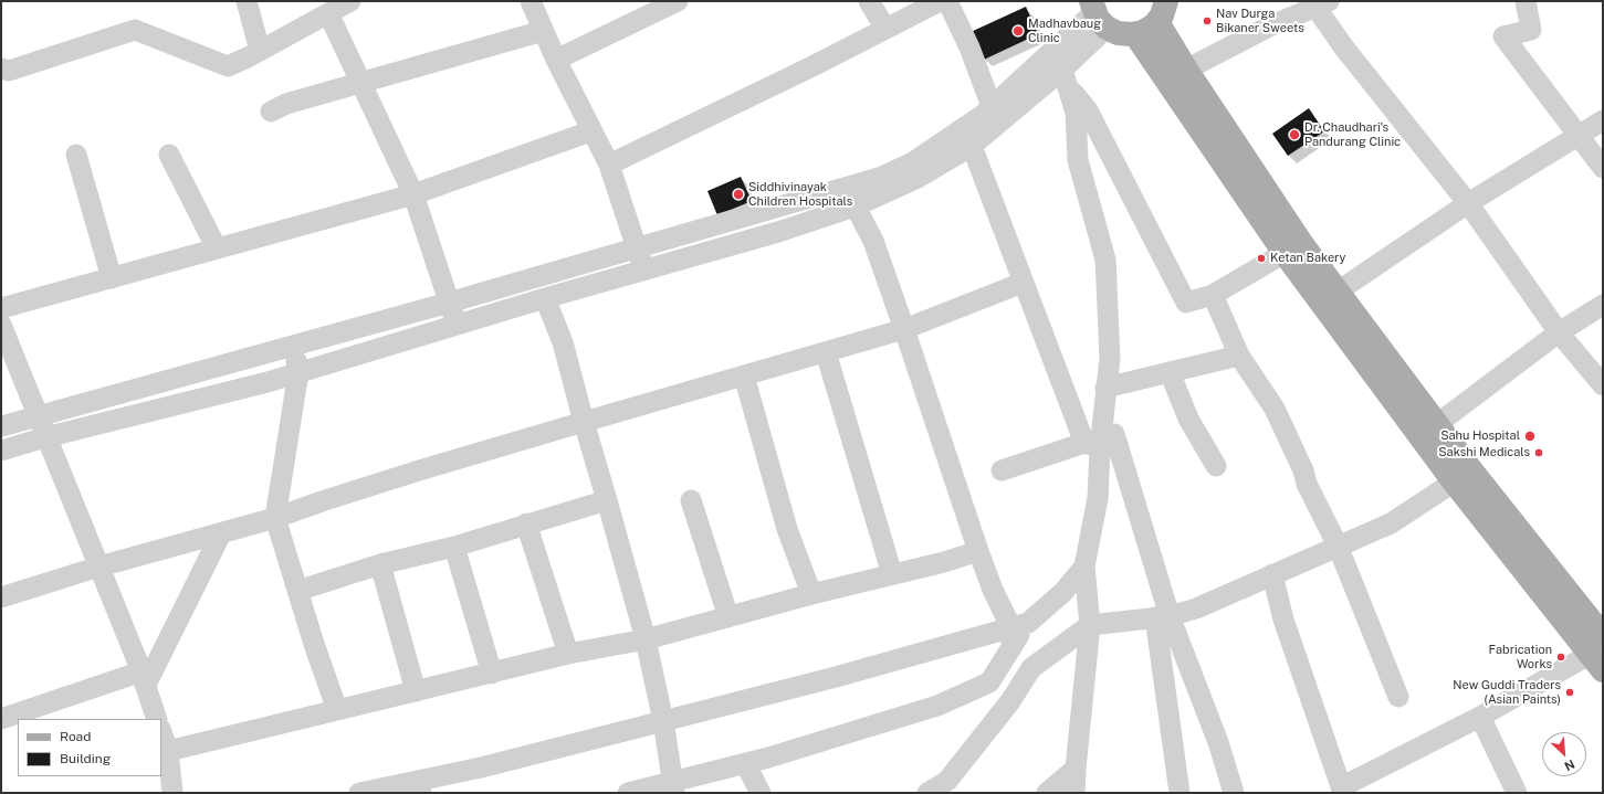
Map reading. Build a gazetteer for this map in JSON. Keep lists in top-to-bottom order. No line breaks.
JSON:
{"places":["Nav Durga Bikaner Sweets","Madhavbaug Clinic","Dr. Chaudhari's Pandurang Clinic","Siddhivinayak Children Hospitals","Ketan Bakery","Sahu Hospital","Sakshi Medicals","Fabrication Works","New Guddi Traders (Asian Paints)"],"legend":["Road","Building"],"north":"bottom right"}
